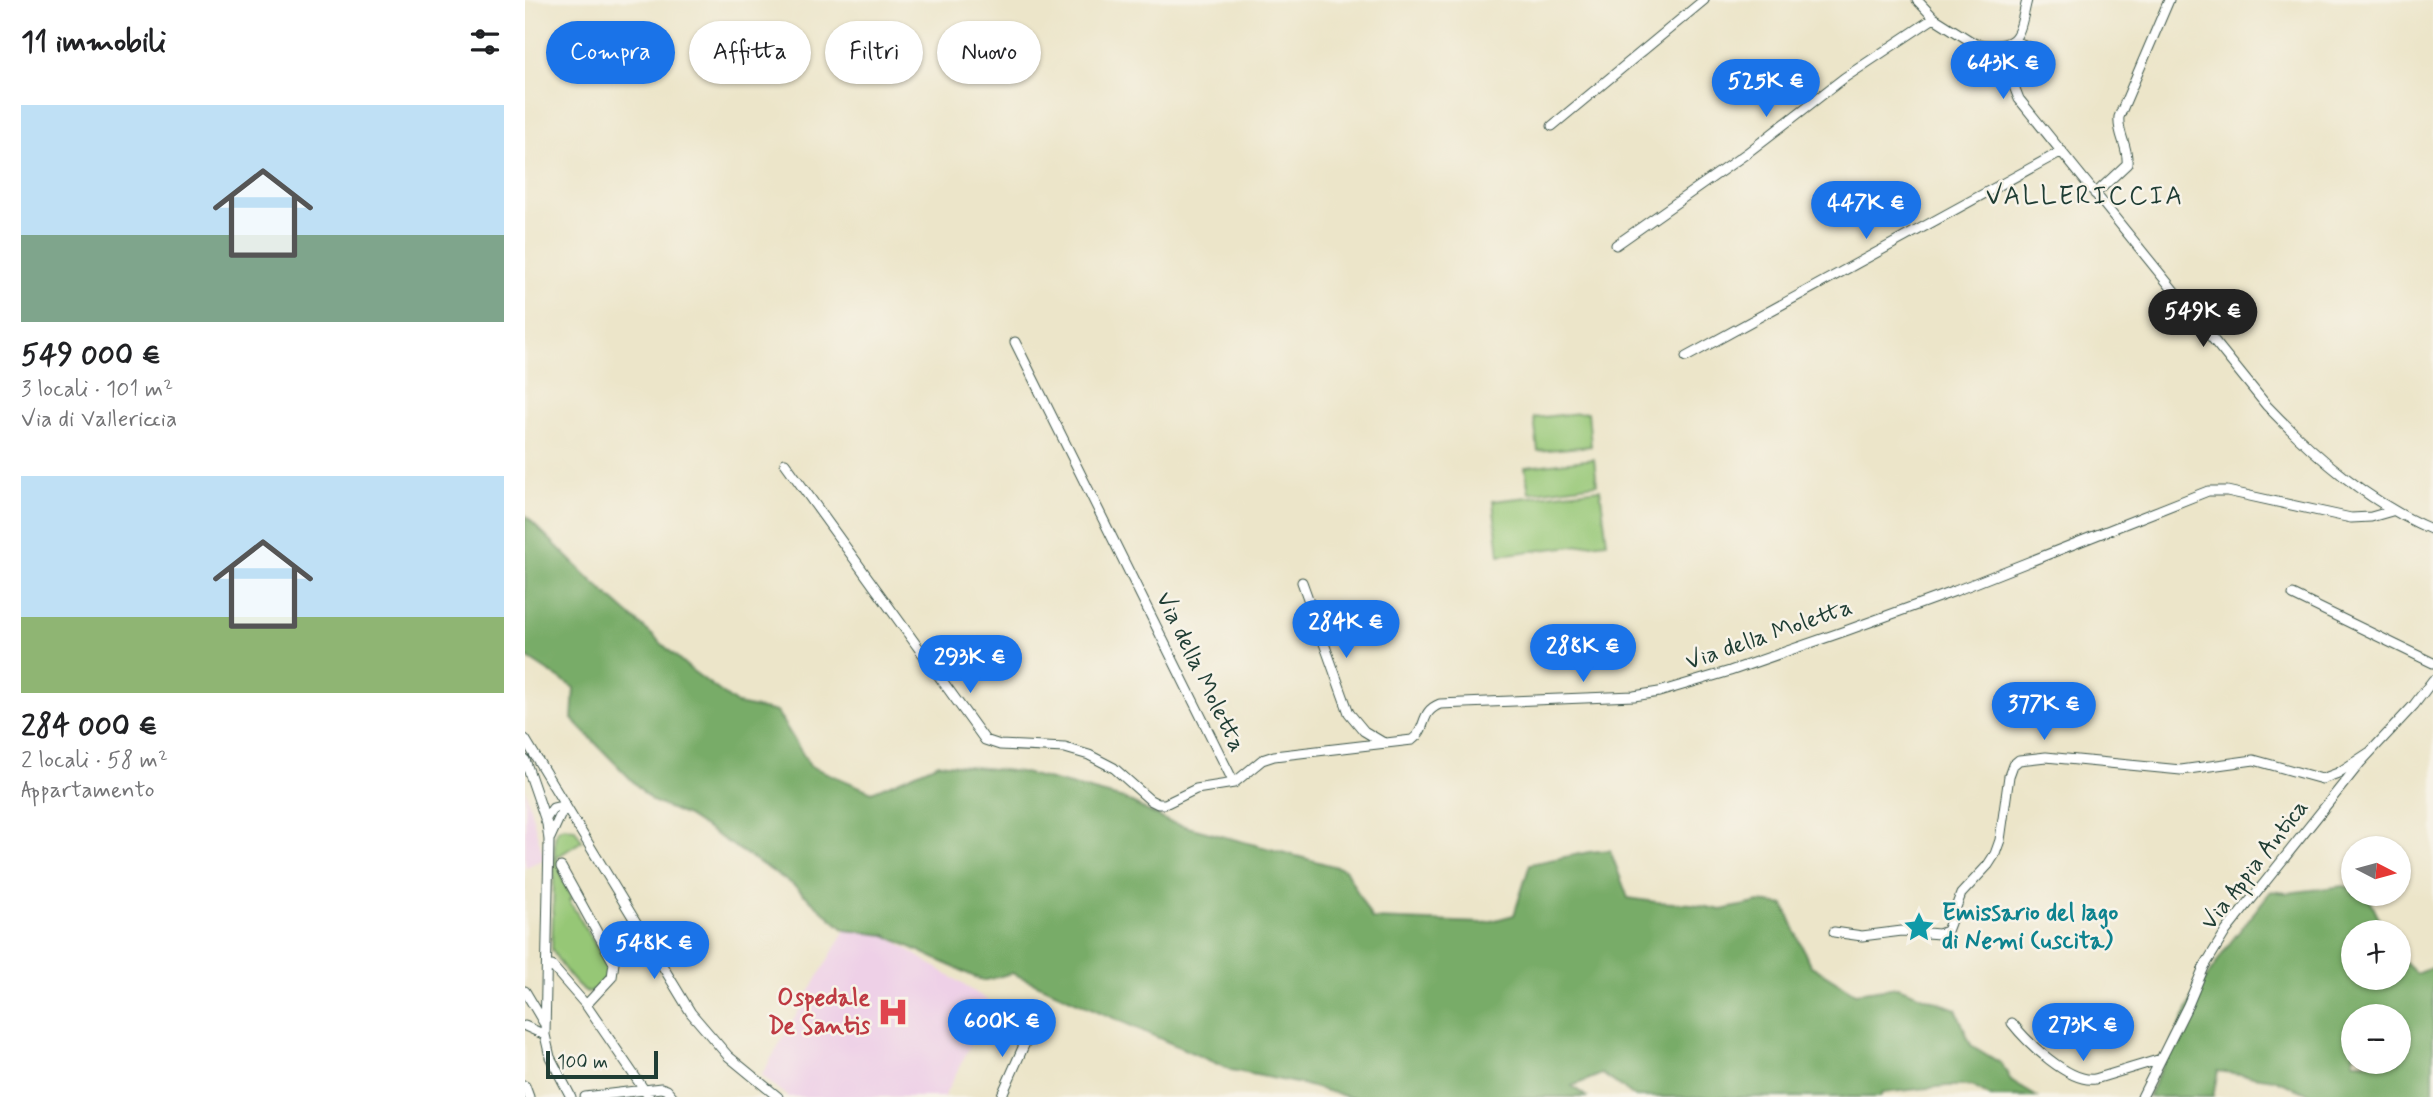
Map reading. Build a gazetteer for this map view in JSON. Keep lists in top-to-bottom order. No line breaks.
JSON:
{"streets":{"street":["Via della Moletta","Via Appia Antica"]},"districts":["VALLERICCIA"],"places":{"place":["Emissario del lago di Nemi (uscita)"],"hospital":["Ospedale De Santis"]},"scale_bar":"100 m","north":"right","page":{"heading":"11 immobili","chip":["Compra","Affitta","Filtri","Nuovo"],"price":["643K €","525K €","447K €","549K €","284K €","288K €","293K €","377K €","548K €","600K €","273K €"],"list":[{"name":"549 000 €","note":"3 locali · 101 m² · Via di Vallericcia"},{"name":"284 000 €","note":"2 locali · 58 m² · Appartamento"}],"map_buttons":["+","−"],"scale":"100 m"}}
